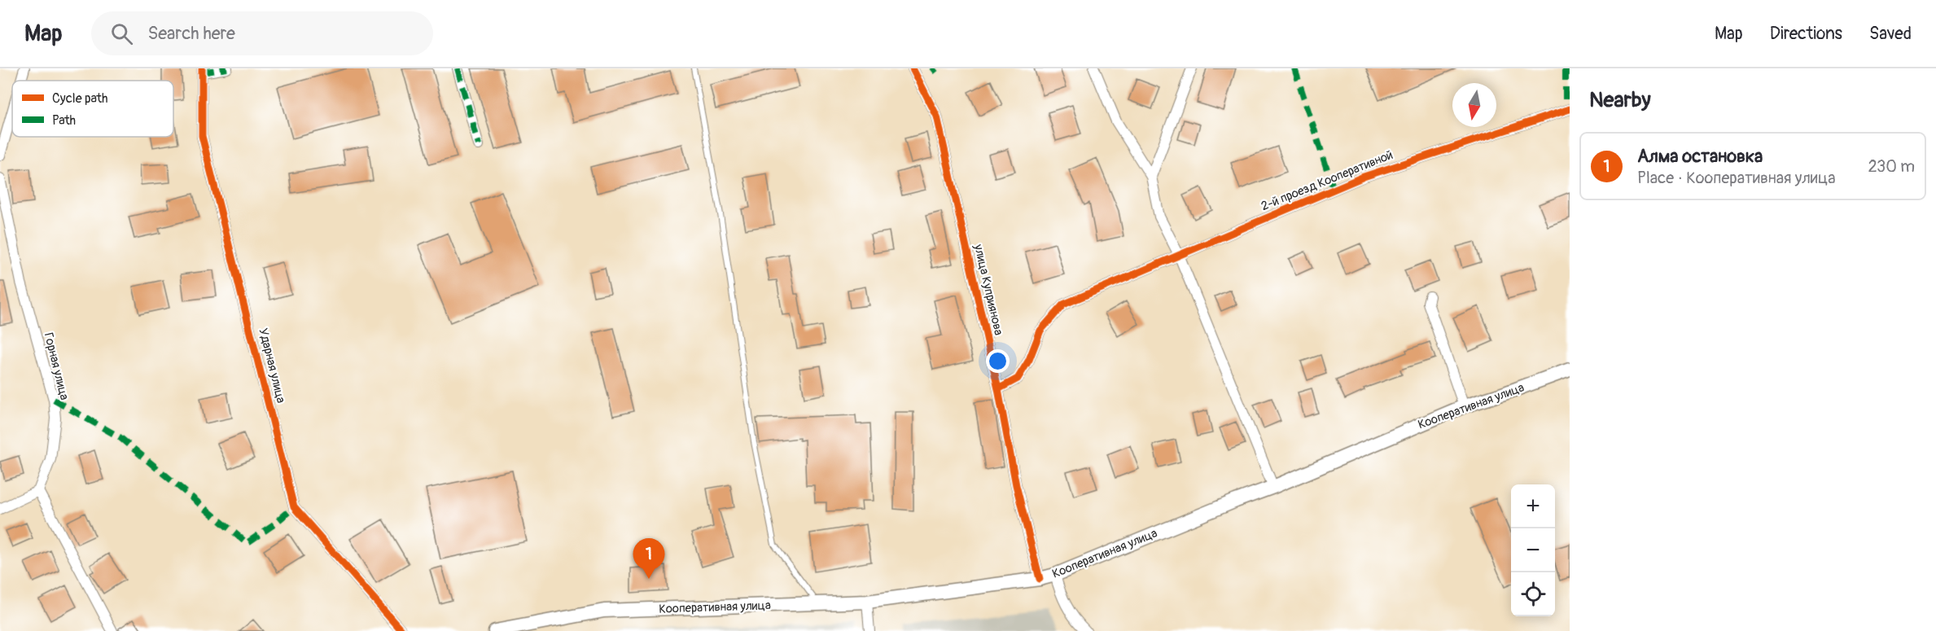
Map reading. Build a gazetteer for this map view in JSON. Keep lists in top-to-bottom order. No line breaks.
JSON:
{"streets":{"main road":["Кооперативная улица"],"street":["2-й проезд Кооперативной","улица Куприянова","Ударная улица","Горная улица"]},"crossings":[["2-й проезд Кооперативной","улица Куприянова"],["улица Куприянова","Кооперативная улица"]],"legend":["Cycle path","Path"],"north":"bottom","page":{"header":"Map","search":"Search here","nav":["Map","Directions","Saved"],"heading":"Nearby","list":[{"mark":"1","name":"Алма остановка","note":"Place · Кооперативная улица","value":"230 m"}],"map_buttons":["+","−"],"pins":"1"}}
